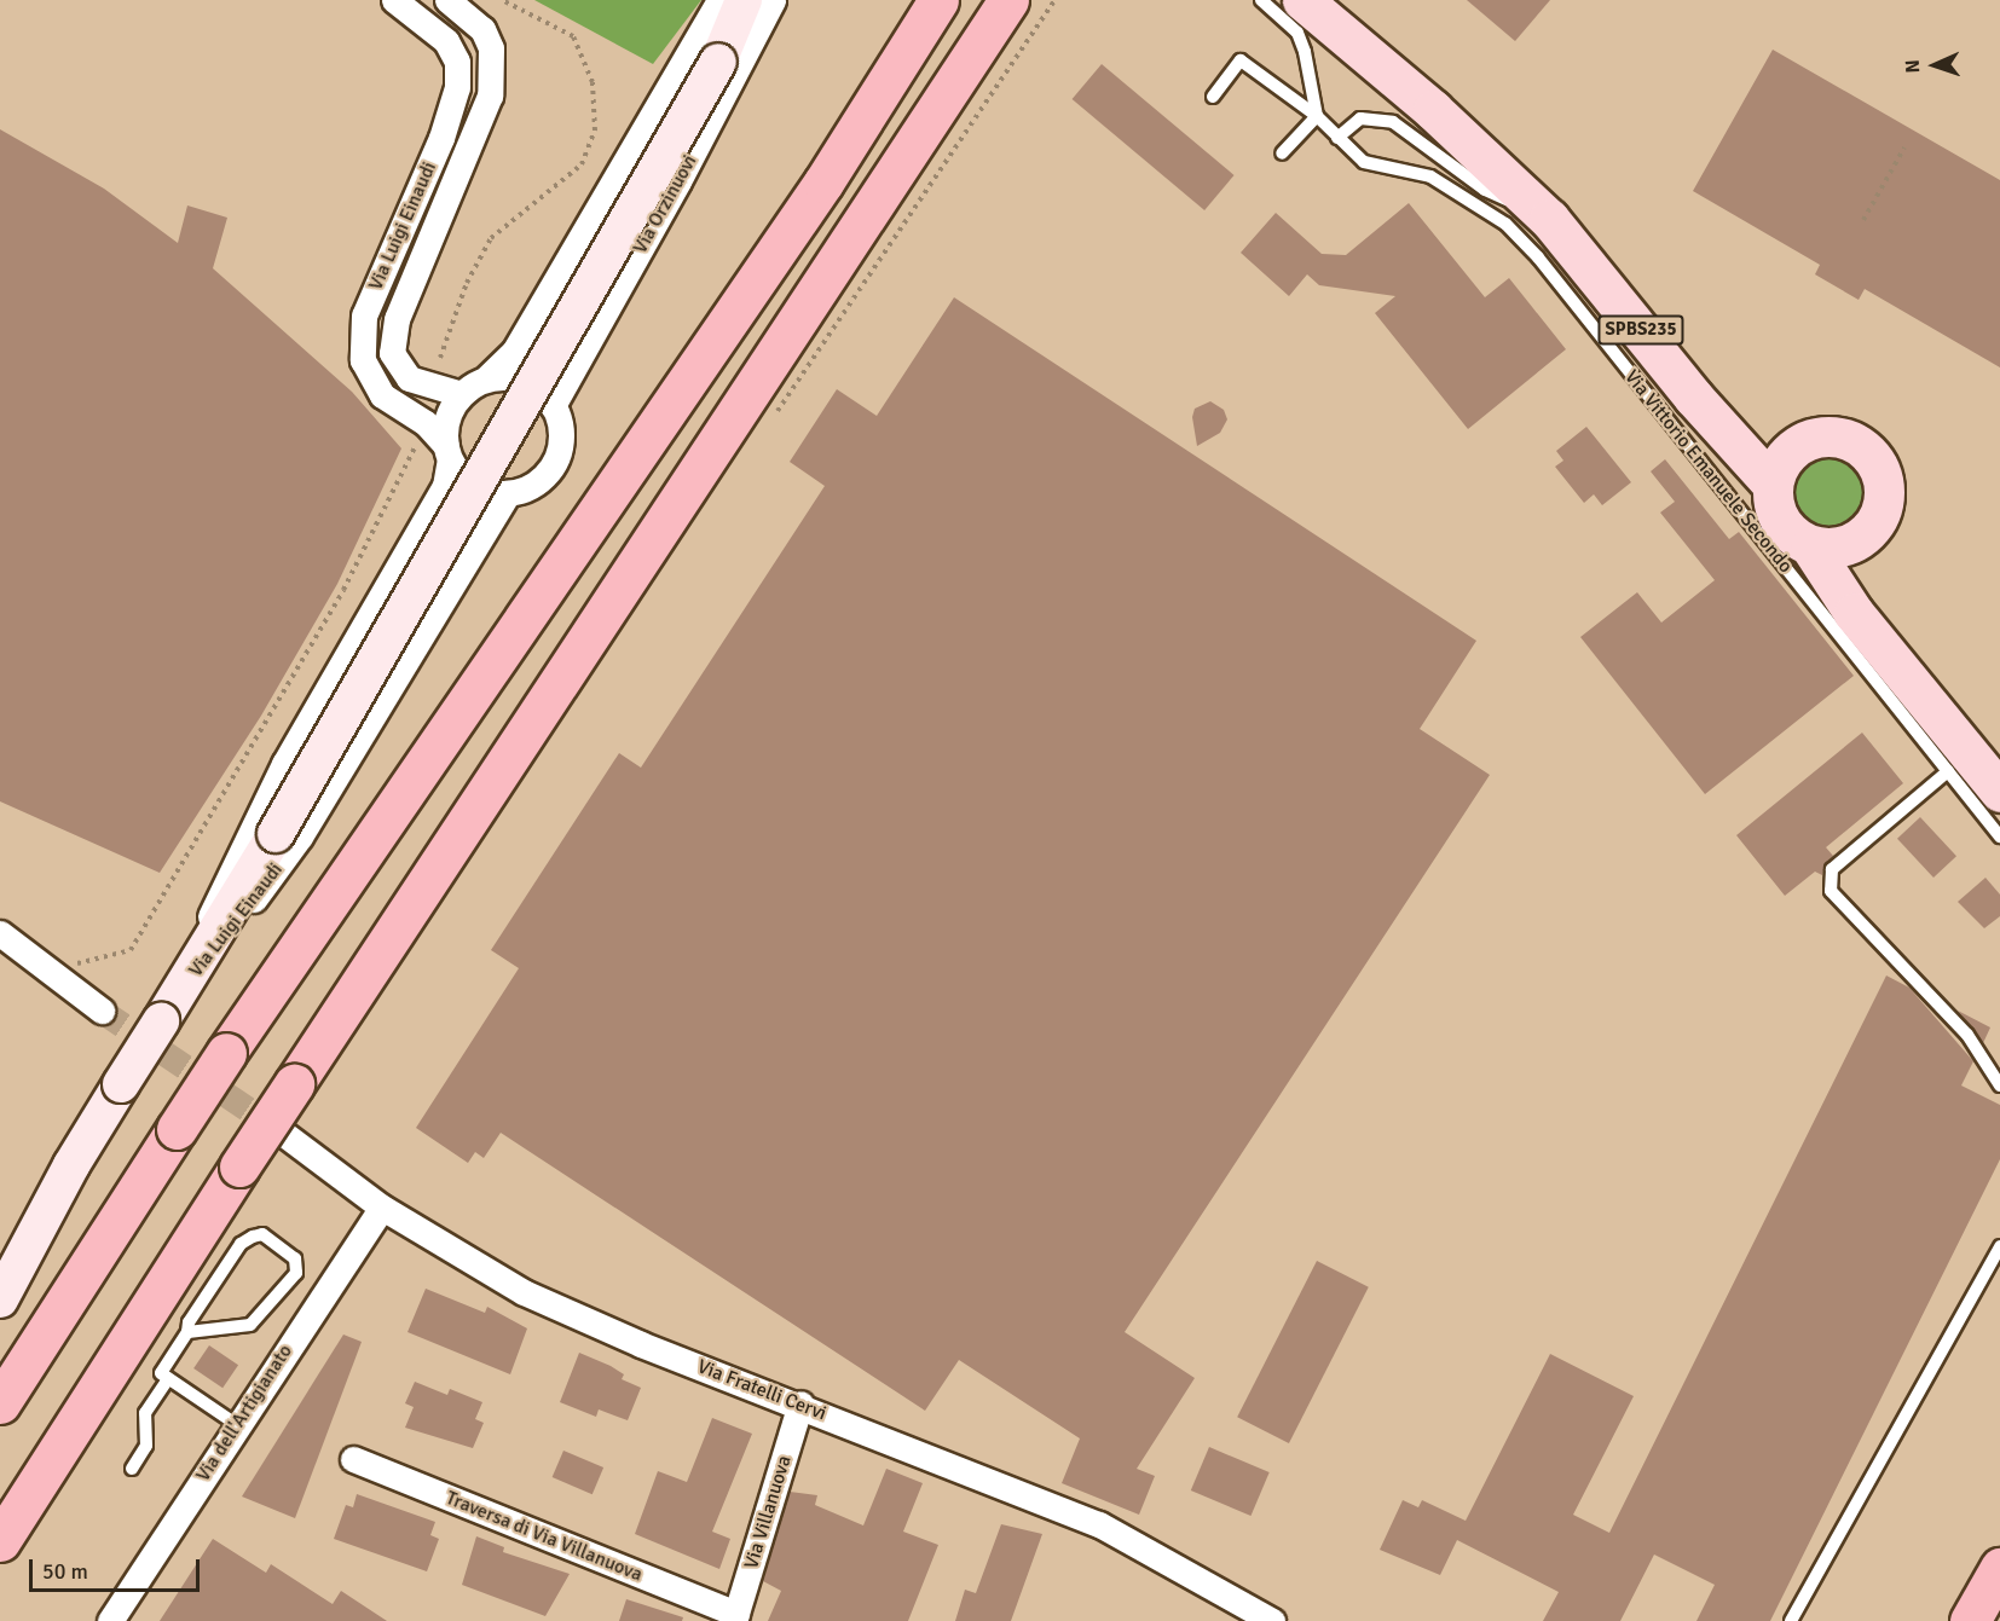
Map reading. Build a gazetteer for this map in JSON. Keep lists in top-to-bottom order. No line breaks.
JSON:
{"streets":{"main road":["SPBS235","Via Vittorio Emanuele Secondo"],"street":["Via Orzinuovi","Via Luigi Einaudi","Via Fratelli Cervi","Via dell'Artigianato","Via Villanuova","Traversa di Via Villanuova"]},"crossings":[["Via Orzinuovi","Via Luigi Einaudi"],["Via Fratelli Cervi","Via dell'Artigianato"],["Via Fratelli Cervi","Via Villanuova"],["Via Villanuova","Traversa di Via Villanuova"]],"scale_bar":"50 m","north":"left"}
